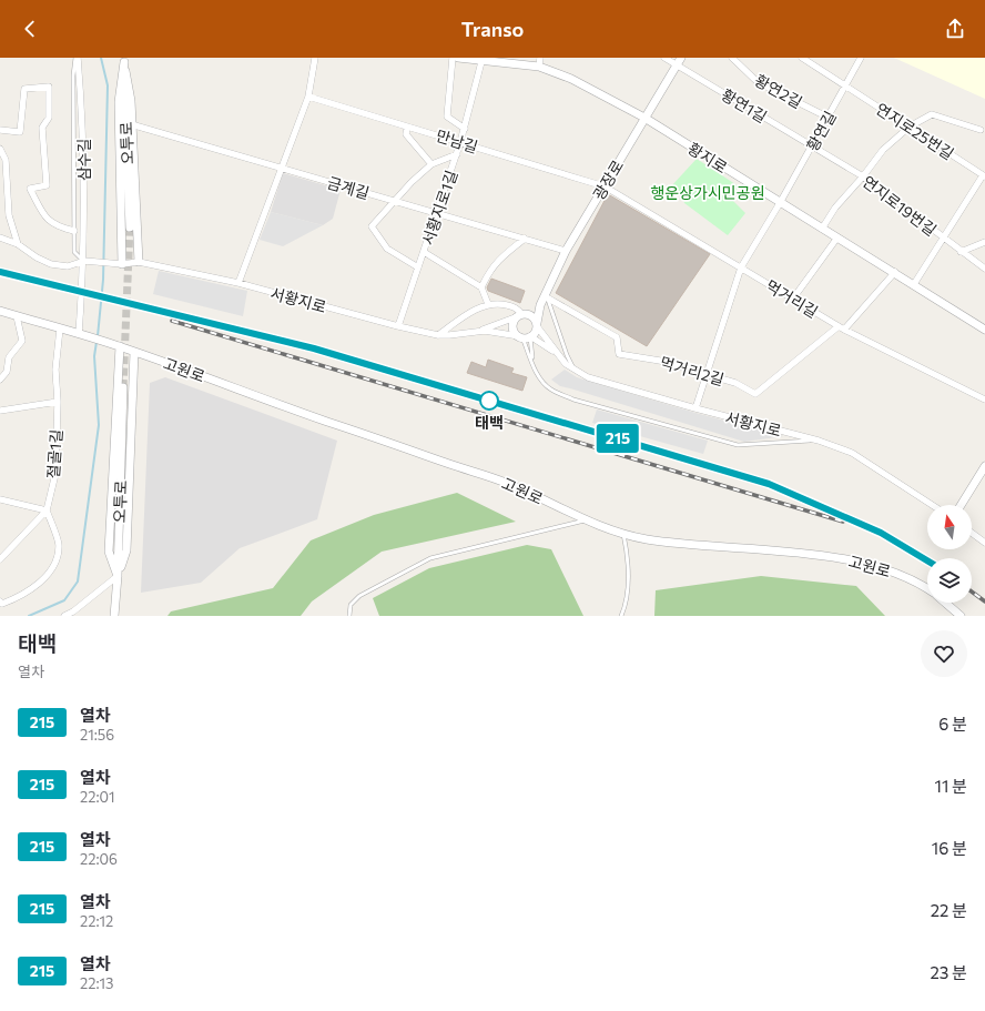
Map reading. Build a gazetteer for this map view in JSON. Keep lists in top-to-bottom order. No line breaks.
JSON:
{"streets":{"street":["황연2길","황연1길","황연길","연지로25번길","만남길","오투로","황지로","삼수길","광장로","금계길","연지로19번길","서황지로1길","먹거리길","서황지로","고원로","먹거리2길","절골1길"]},"crossings":[["황연2길","황연길"],["황연1길","황연길"],["황연1길","광장로"],["황연1길","연지로19번길"],["황연길","연지로25번길"],["황연길","황지로"],["황연길","연지로19번길"],["황연길","먹거리길"],["황연길","서황지로"],["황연길","먹거리2길"],["만남길","광장로"],["만남길","서황지로1길"],["만남길","먹거리길"],["황지로","광장로"],["황지로","서황지로1길"],["삼수길","서황지로"],["삼수길","고원로"],["광장로","금계길"],["광장로","먹거리길"],["광장로","먹거리2길"],["금계길","서황지로1길"],["서황지로1길","서황지로"],["먹거리길","먹거리2길"]],"parks":["행운상가시민공원"],"places":["태백"],"north":"top","page":{"header":"Transo","on_map":"215","heading":["태백","열차"],"list":[{"mark":"215","name":"열차","note":"21:56","value":"6 분"},{"mark":"215","name":"열차","note":"22:01","value":"11 분"},{"mark":"215","name":"열차","note":"22:06","value":"16 분"},{"mark":"215","name":"열차","note":"22:12","value":"22 분"},{"mark":"215","name":"열차","note":"22:13","value":"23 분"}]}}
